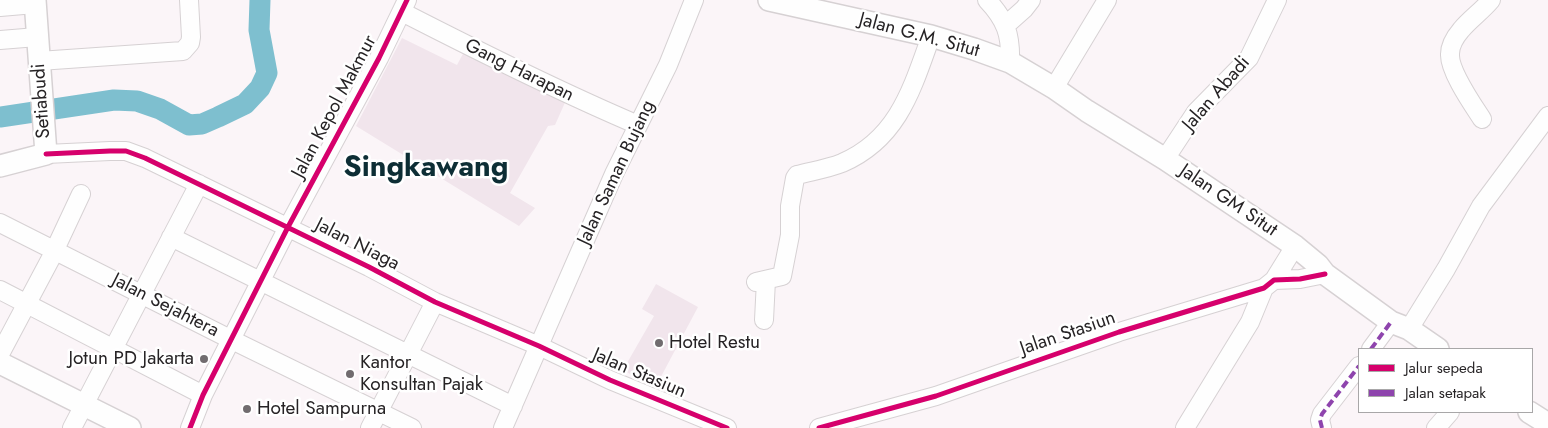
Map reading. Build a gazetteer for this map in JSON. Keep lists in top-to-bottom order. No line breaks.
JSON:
{"streets":{"main road":["Jalan G.M. Situt","Setiabudi","Jalan GM Situt"],"street":["Gang Harapan","Jalan Abadi","Jalan Kepol Makmur","Jalan Saman Bujang","Jalan Niaga","Jalan Sejahtera","Jalan Stasiun"]},"crossings":[["Jalan G.M. Situt","Jalan GM Situt"],["Gang Harapan","Jalan Kepol Makmur"],["Gang Harapan","Jalan Saman Bujang"],["Jalan Abadi","Jalan GM Situt"],["Setiabudi","Jalan Niaga"],["Jalan Kepol Makmur","Jalan Niaga"],["Jalan Kepol Makmur","Jalan Sejahtera"],["Jalan Saman Bujang","Jalan Niaga"],["Jalan Saman Bujang","Jalan Stasiun"],["Jalan GM Situt","Jalan Stasiun"],["Jalan Niaga","Jalan Stasiun"]],"districts":["Singkawang"],"places":["Hotel Restu","Jotun PD Jakarta","Kantor Konsultan Pajak","Hotel Sampurna"],"legend":["Jalur sepeda","Jalan setapak"]}
